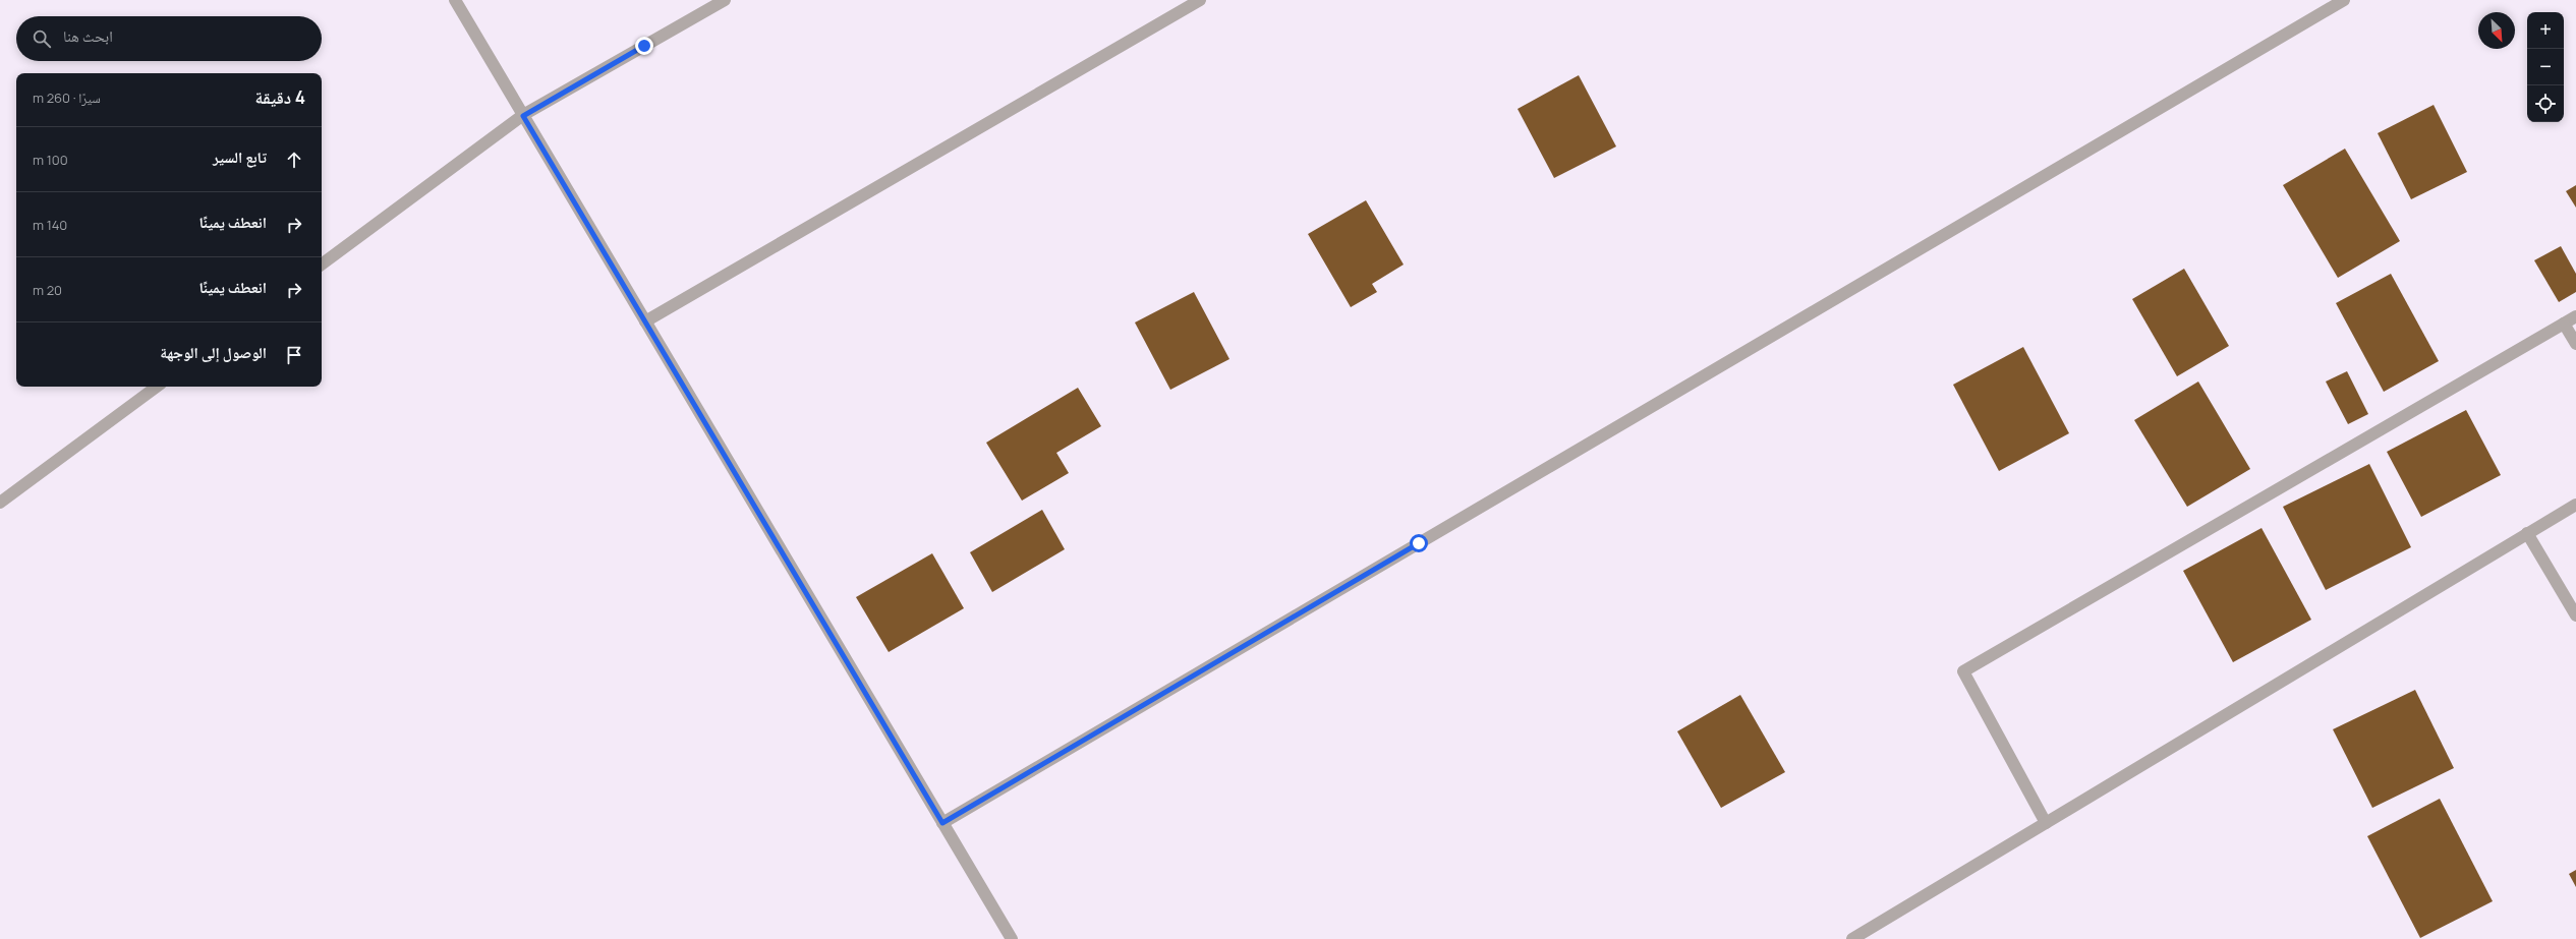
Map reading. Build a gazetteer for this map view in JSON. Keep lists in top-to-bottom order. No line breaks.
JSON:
{"north":"bottom right","page":{"map_buttons":["+","−"],"search":"ابحث هنا","heading":["4 دقيقة","سيرًا · 260 m"],"list":[["تابع السير","100 m"],["انعطف يمينًا","140 m"],["انعطف يمينًا","20 m"],"الوصول إلى الوجهة"]}}
